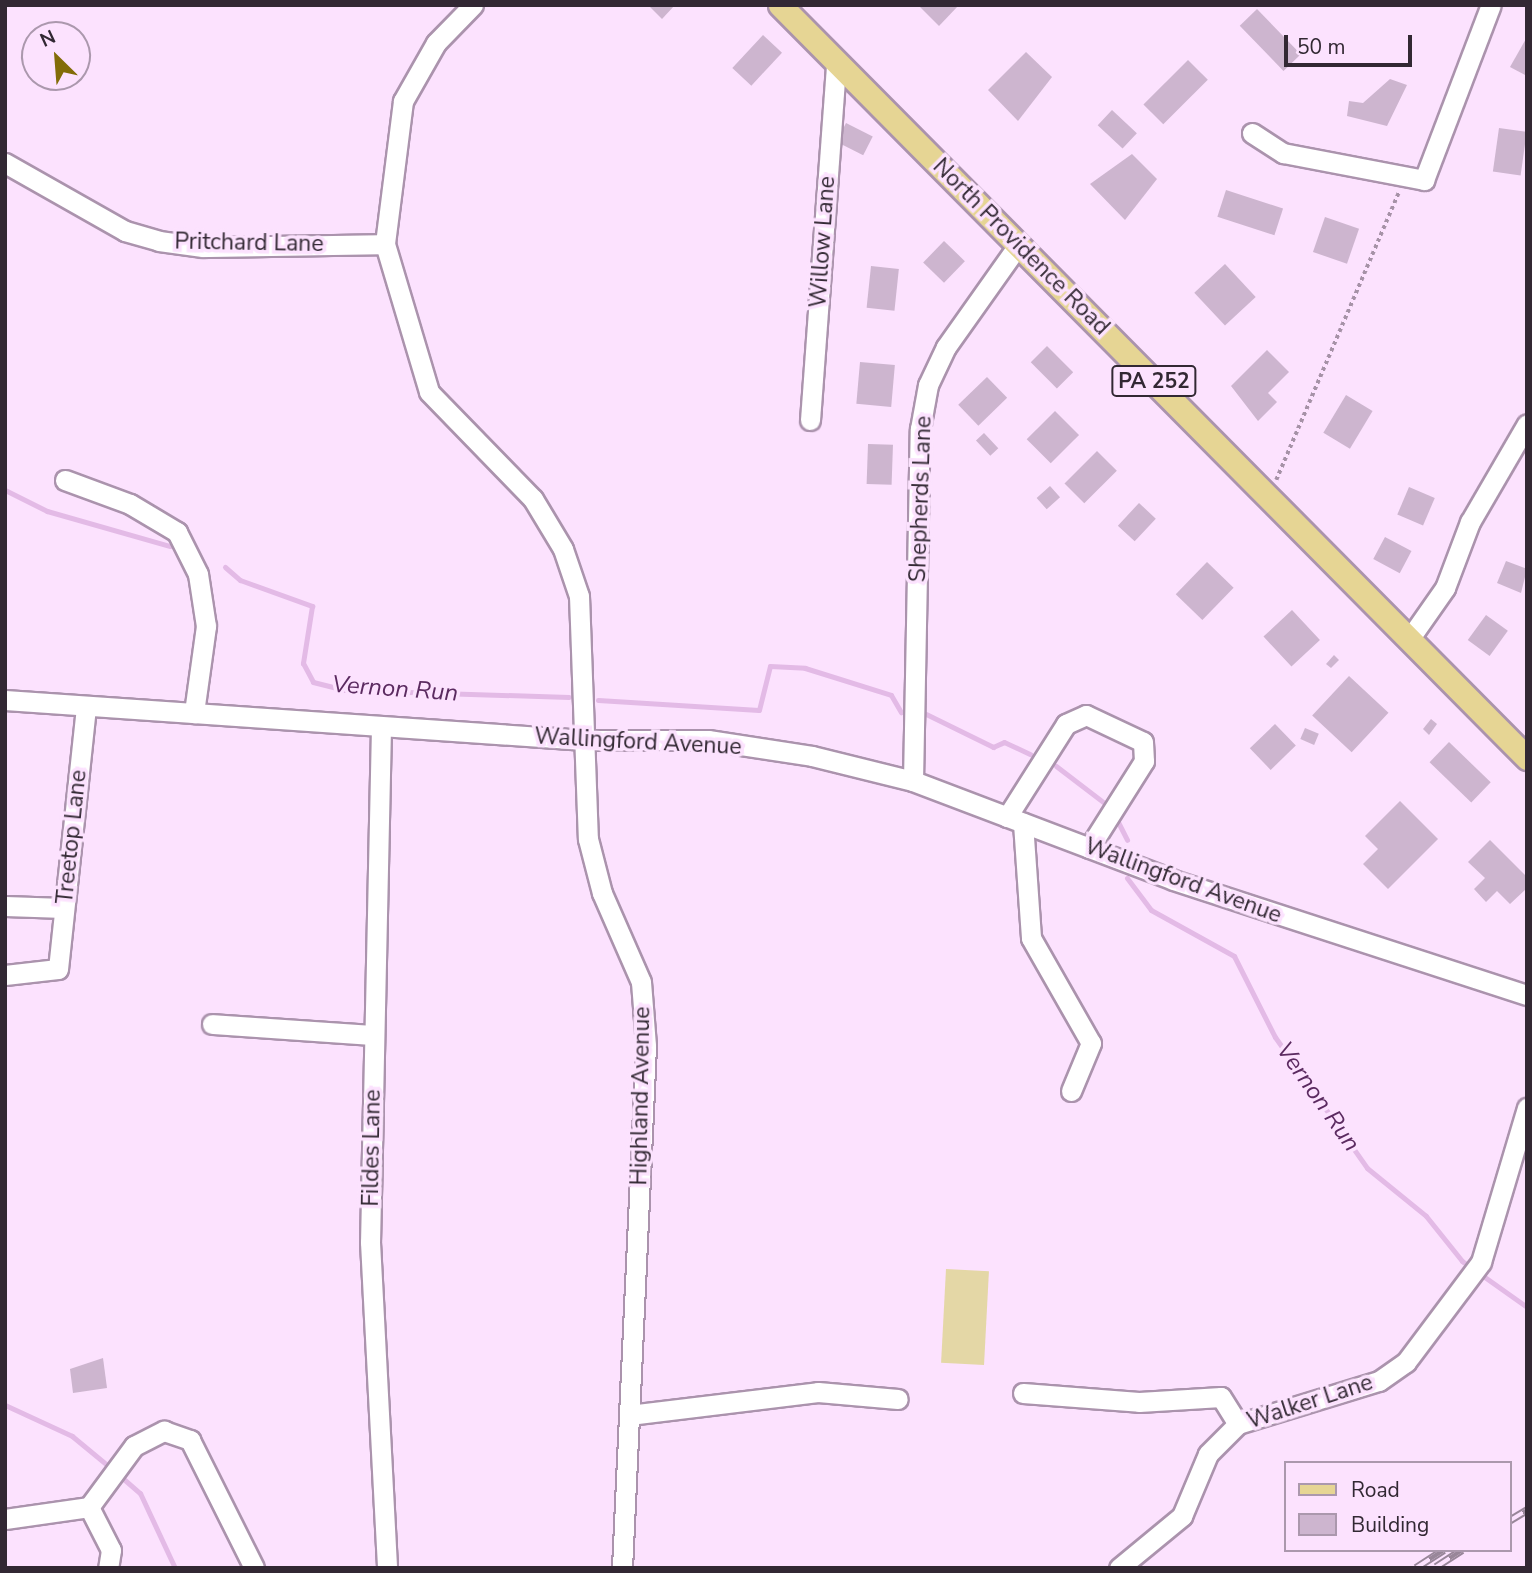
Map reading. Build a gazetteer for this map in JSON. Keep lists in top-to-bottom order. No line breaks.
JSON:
{"streets":{"main road":["North Providence Road","PA 252"],"street":["Willow Lane","Pritchard Lane","Shepherds Lane","Wallingford Avenue","Treetop Lane","Highland Avenue","Fildes Lane","Walker Lane"]},"crossings":[["Willow Lane","North Providence Road"],["Pritchard Lane","Highland Avenue"],["North Providence Road","Shepherds Lane"],["Shepherds Lane","Wallingford Avenue"],["Wallingford Avenue","Treetop Lane"],["Wallingford Avenue","Highland Avenue"],["Wallingford Avenue","Fildes Lane"]],"water":["Vernon Run"],"legend":["Road","Building"],"scale_bar":"50 m","north":"top left"}
